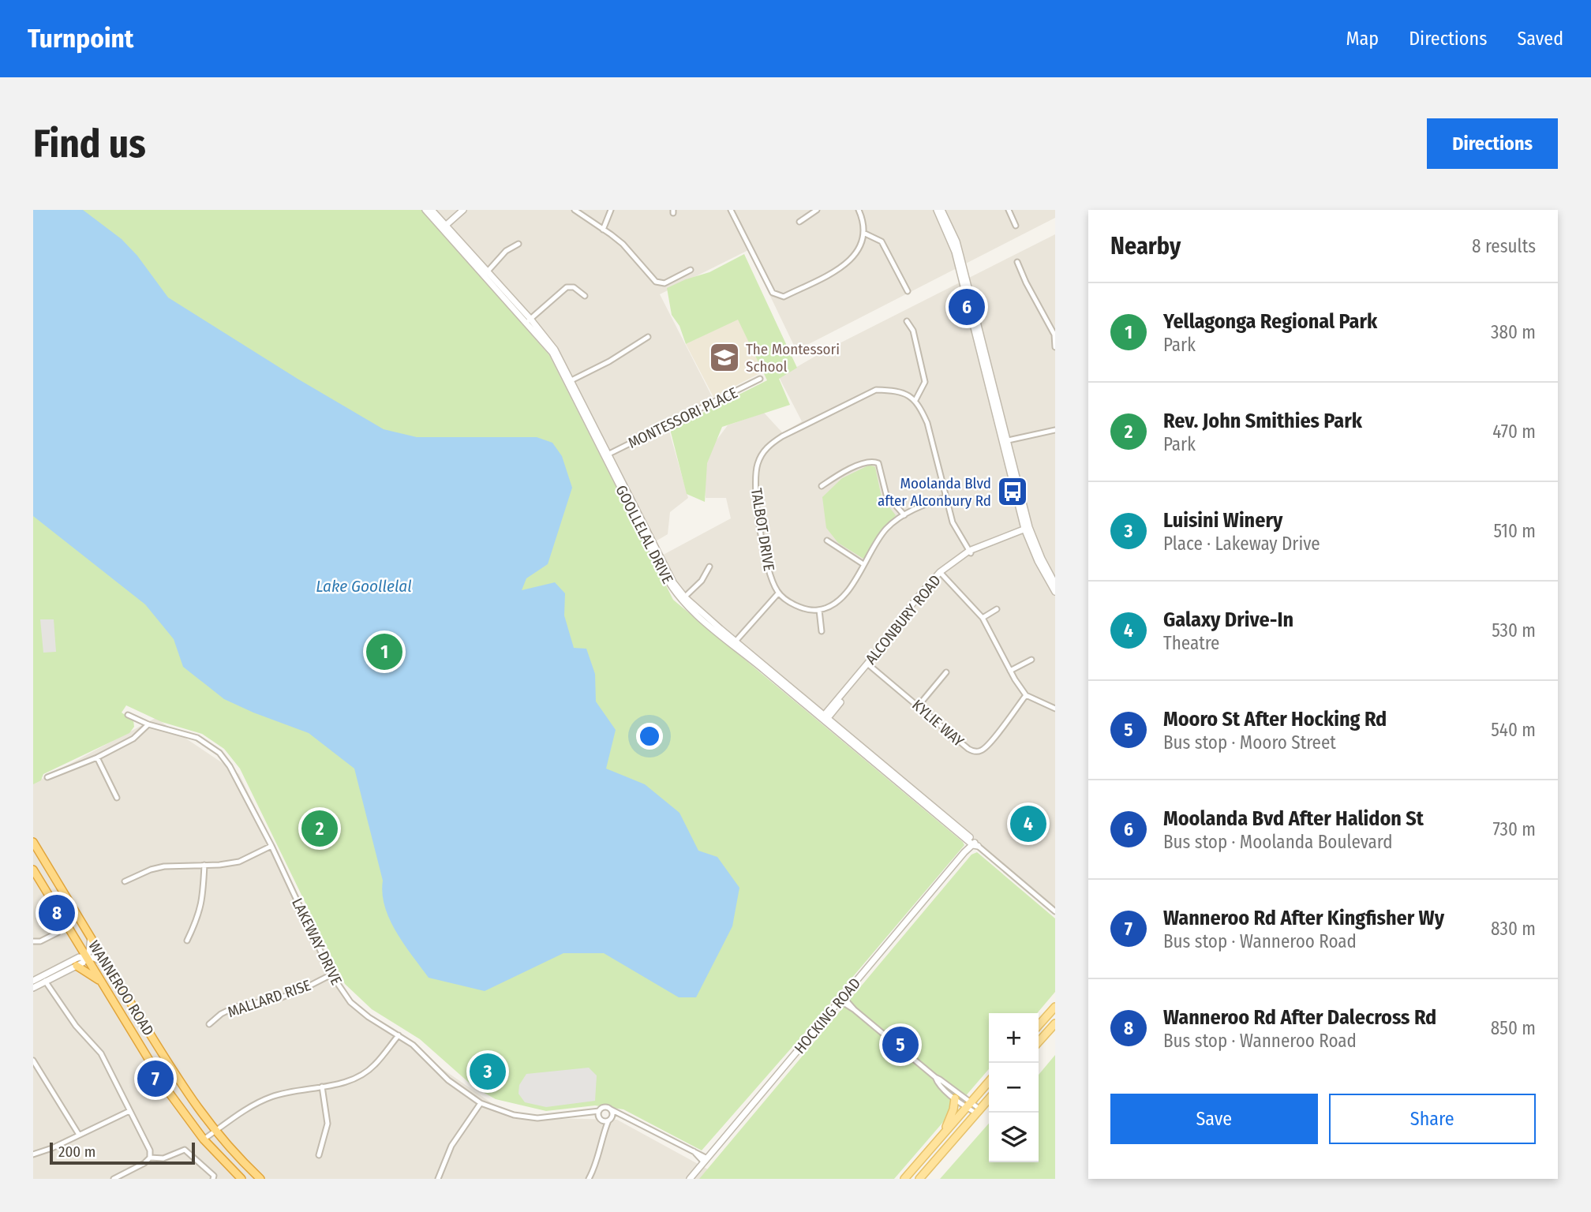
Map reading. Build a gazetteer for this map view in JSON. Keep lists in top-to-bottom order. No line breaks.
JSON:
{"streets":{"highway":["WANNEROO ROAD"],"street":["MONTESSORI PLACE","TALBOT DRIVE","GOOLLELAL DRIVE","ALCONBURY ROAD","KYLIE WAY","LAKEWAY DRIVE","MALLARD RISE","HOCKING ROAD"]},"crossings":[["MONTESSORI PLACE","GOOLLELAL DRIVE"],["GOOLLELAL DRIVE","ALCONBURY ROAD"],["GOOLLELAL DRIVE","HOCKING ROAD"],["ALCONBURY ROAD","KYLIE WAY"],["LAKEWAY DRIVE","MALLARD RISE"]],"water":["Lake Goollelal"],"places":{"school or university":["The Montessori School"],"bus stop":["Moolanda Blvd after Alconbury Rd"]},"scale_bar":"200 m","page":{"header":"Turnpoint","nav":["Map","Directions","Saved"],"buttons":["Directions",["Save","Share"]],"title":"Find us","heading":["Nearby","8 results"],"list":[{"mark":"1","name":"Yellagonga Regional Park","note":"Park","value":"380 m"},{"mark":"2","name":"Rev. John Smithies Park","note":"Park","value":"470 m"},{"mark":"3","name":"Luisini Winery","note":"Place · Lakeway Drive","value":"510 m"},{"mark":"4","name":"Galaxy Drive-In","note":"Theatre","value":"530 m"},{"mark":"5","name":"Mooro St After Hocking Rd","note":"Bus stop · Mooro Street","value":"540 m"},{"mark":"6","name":"Moolanda Bvd After Halidon St","note":"Bus stop · Moolanda Boulevard","value":"730 m"},{"mark":"7","name":"Wanneroo Rd After Kingfisher Wy","note":"Bus stop · Wanneroo Road","value":"830 m"},{"mark":"8","name":"Wanneroo Rd After Dalecross Rd","note":"Bus stop · Wanneroo Road","value":"850 m"}],"pins":["6","1","4","2","8","5","3","7"],"map_buttons":["+","−"],"scale":"200 m"}}
